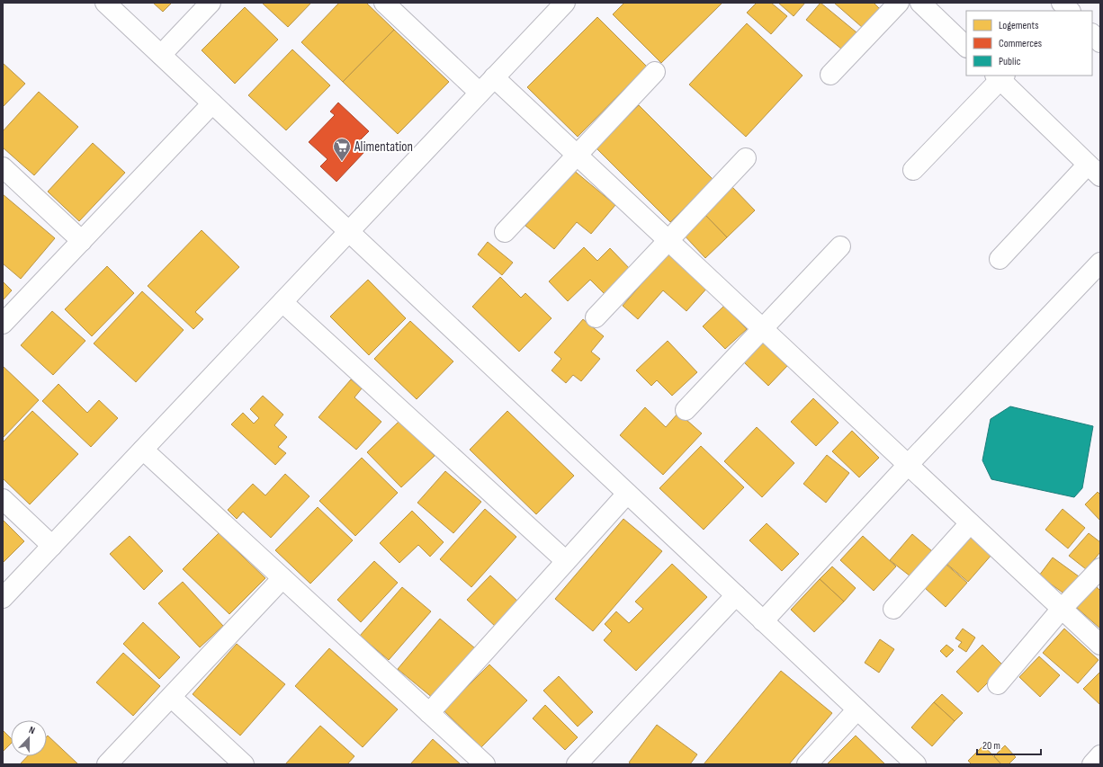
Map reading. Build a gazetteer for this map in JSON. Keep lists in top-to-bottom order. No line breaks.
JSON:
{"places":{"supermarket":["Alimentation"]},"legend":["Logements","Commerces","Public"],"scale_bar":"20 m","north":"top"}
